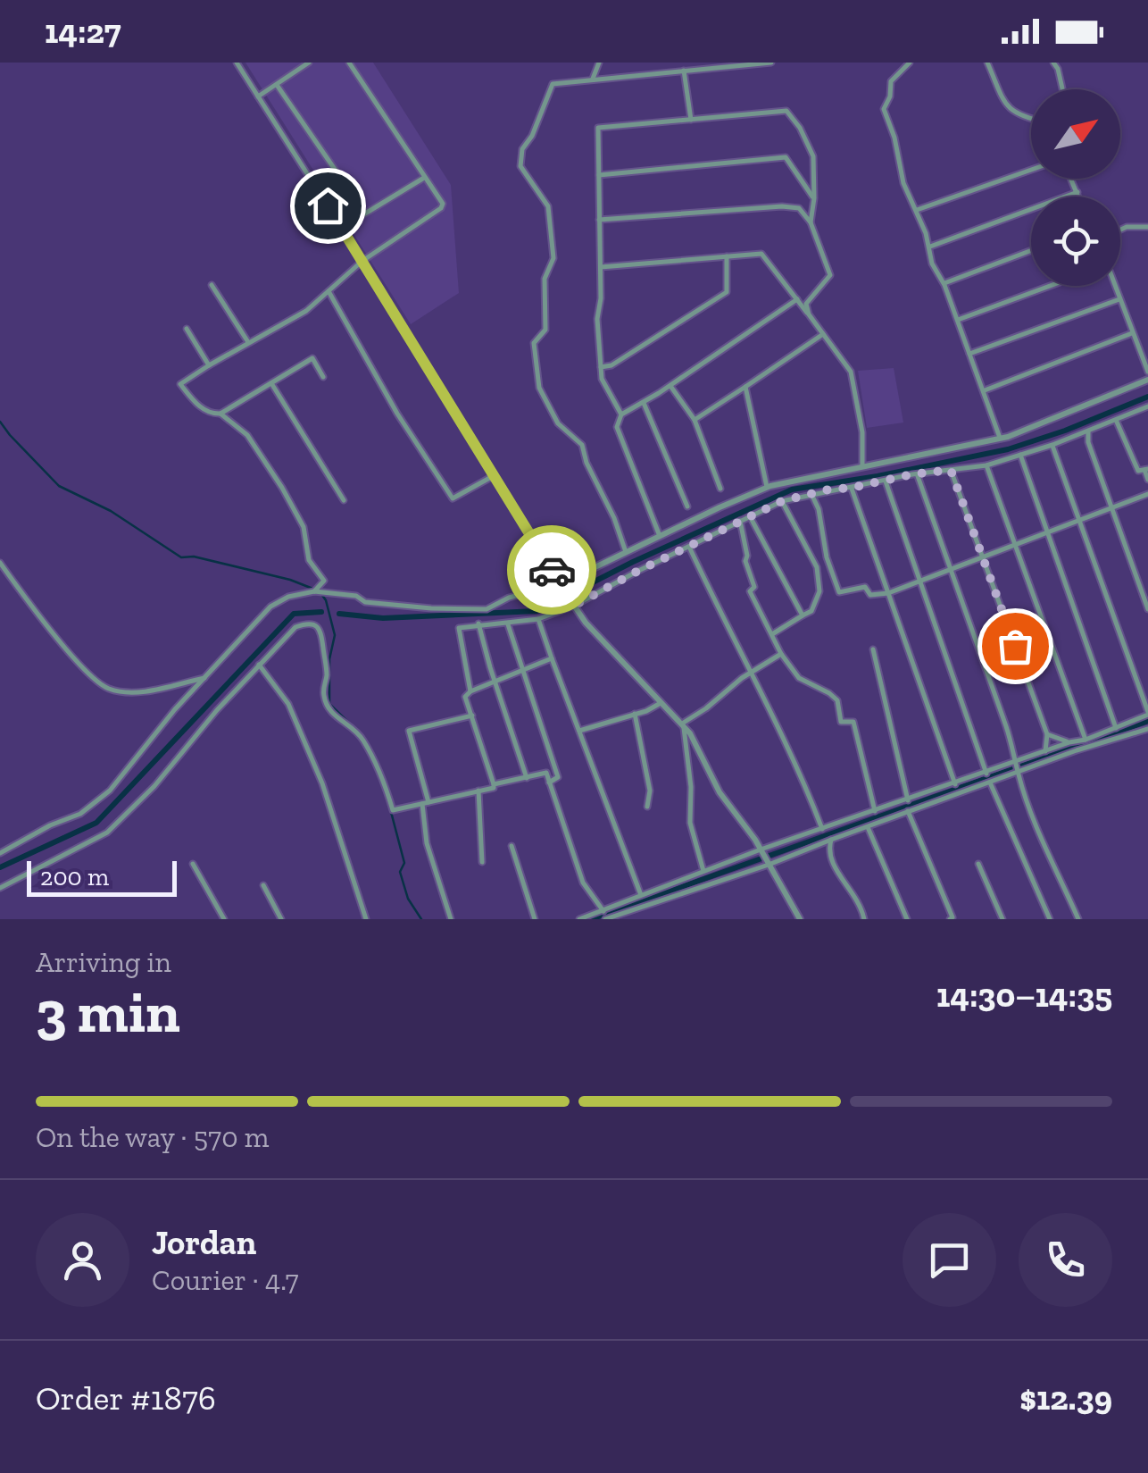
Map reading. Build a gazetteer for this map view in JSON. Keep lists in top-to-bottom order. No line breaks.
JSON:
{"scale_bar":"200 m","north":"top right","page":{"status":"14:27","scale":"200 m","heading":["3 min","Arriving in","14:30–14:35"],"panel":["Jordan","Courier · 4.7","Order #1876","$12.39"],"bar":"On the way · 570 m"}}
